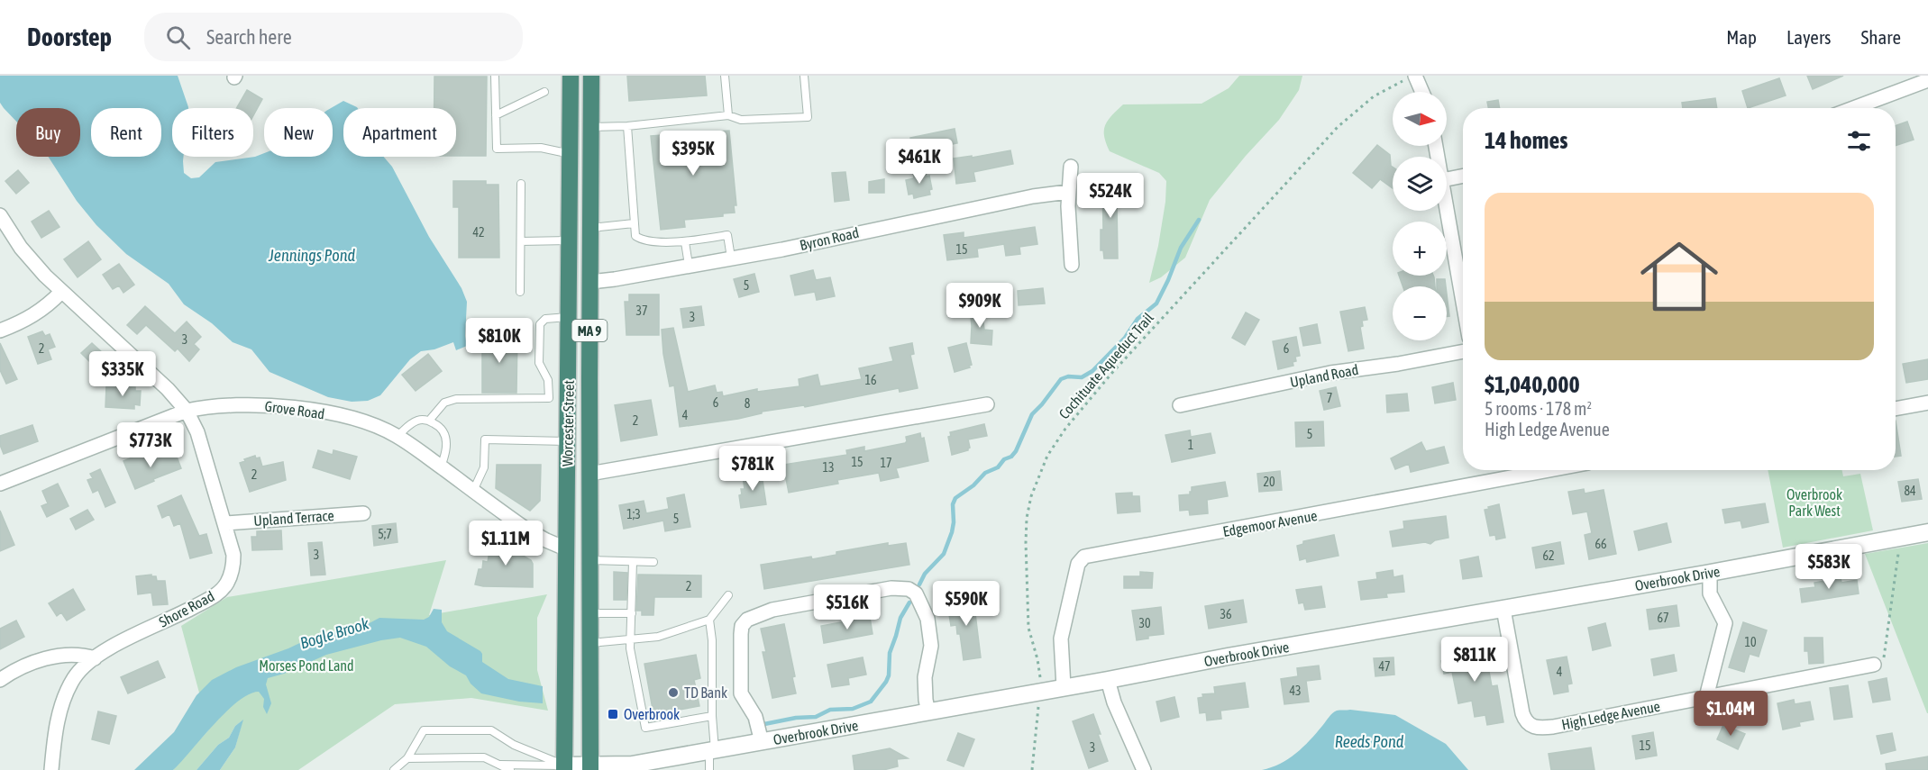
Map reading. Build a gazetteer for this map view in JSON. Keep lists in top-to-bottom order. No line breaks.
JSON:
{"streets":{"highway":["MA 9","Worcester Street"],"street":["Byron Road","Upland Road","Grove Road","Upland Terrace","Edgemoor Avenue","Overbrook Drive","Shore Road","High Ledge Avenue"],"path":["Cochituate Aqueduct Trail"]},"crossings":[["Byron Road","Worcester Street"],["Cochituate Aqueduct Trail","Overbrook Drive"],["Grove Road","Worcester Street"],["Grove Road","Shore Road"],["Worcester Street","Overbrook Drive"],["Upland Terrace","Shore Road"],["Edgemoor Avenue","Overbrook Drive"],["Overbrook Drive","High Ledge Avenue"]],"water":["Jennings Pond","Bogle Brook","Reeds Pond"],"parks":["Overbrook Park West","Morses Pond Land"],"places":{"other":["TD Bank"],"transit":["Overbrook"]},"house_numbers":["42","15","5","37","3","3","2","6","16","7","6","8","4","2","5","1","15","17","13","2","20","84","1;3","5","5;7","66","3","62","2","36","67","30","10","47","4","43","15","3"],"north":"right","page":{"header":"Doorstep","search":"Search here","nav":["Map","Layers","Share"],"map_buttons":["+","−"],"chip":["Buy","Rent","Filters","New","Apartment"],"heading":"14 homes","price":["$395K","$461K","$524K","$909K","$810K","$335K","$773K","$781K","$1.11M","$583K","$590K","$516K","$811K","$1.04M"],"list":[{"name":"$1,040,000","note":"5 rooms · 178 m² · High Ledge Avenue"}]}}
